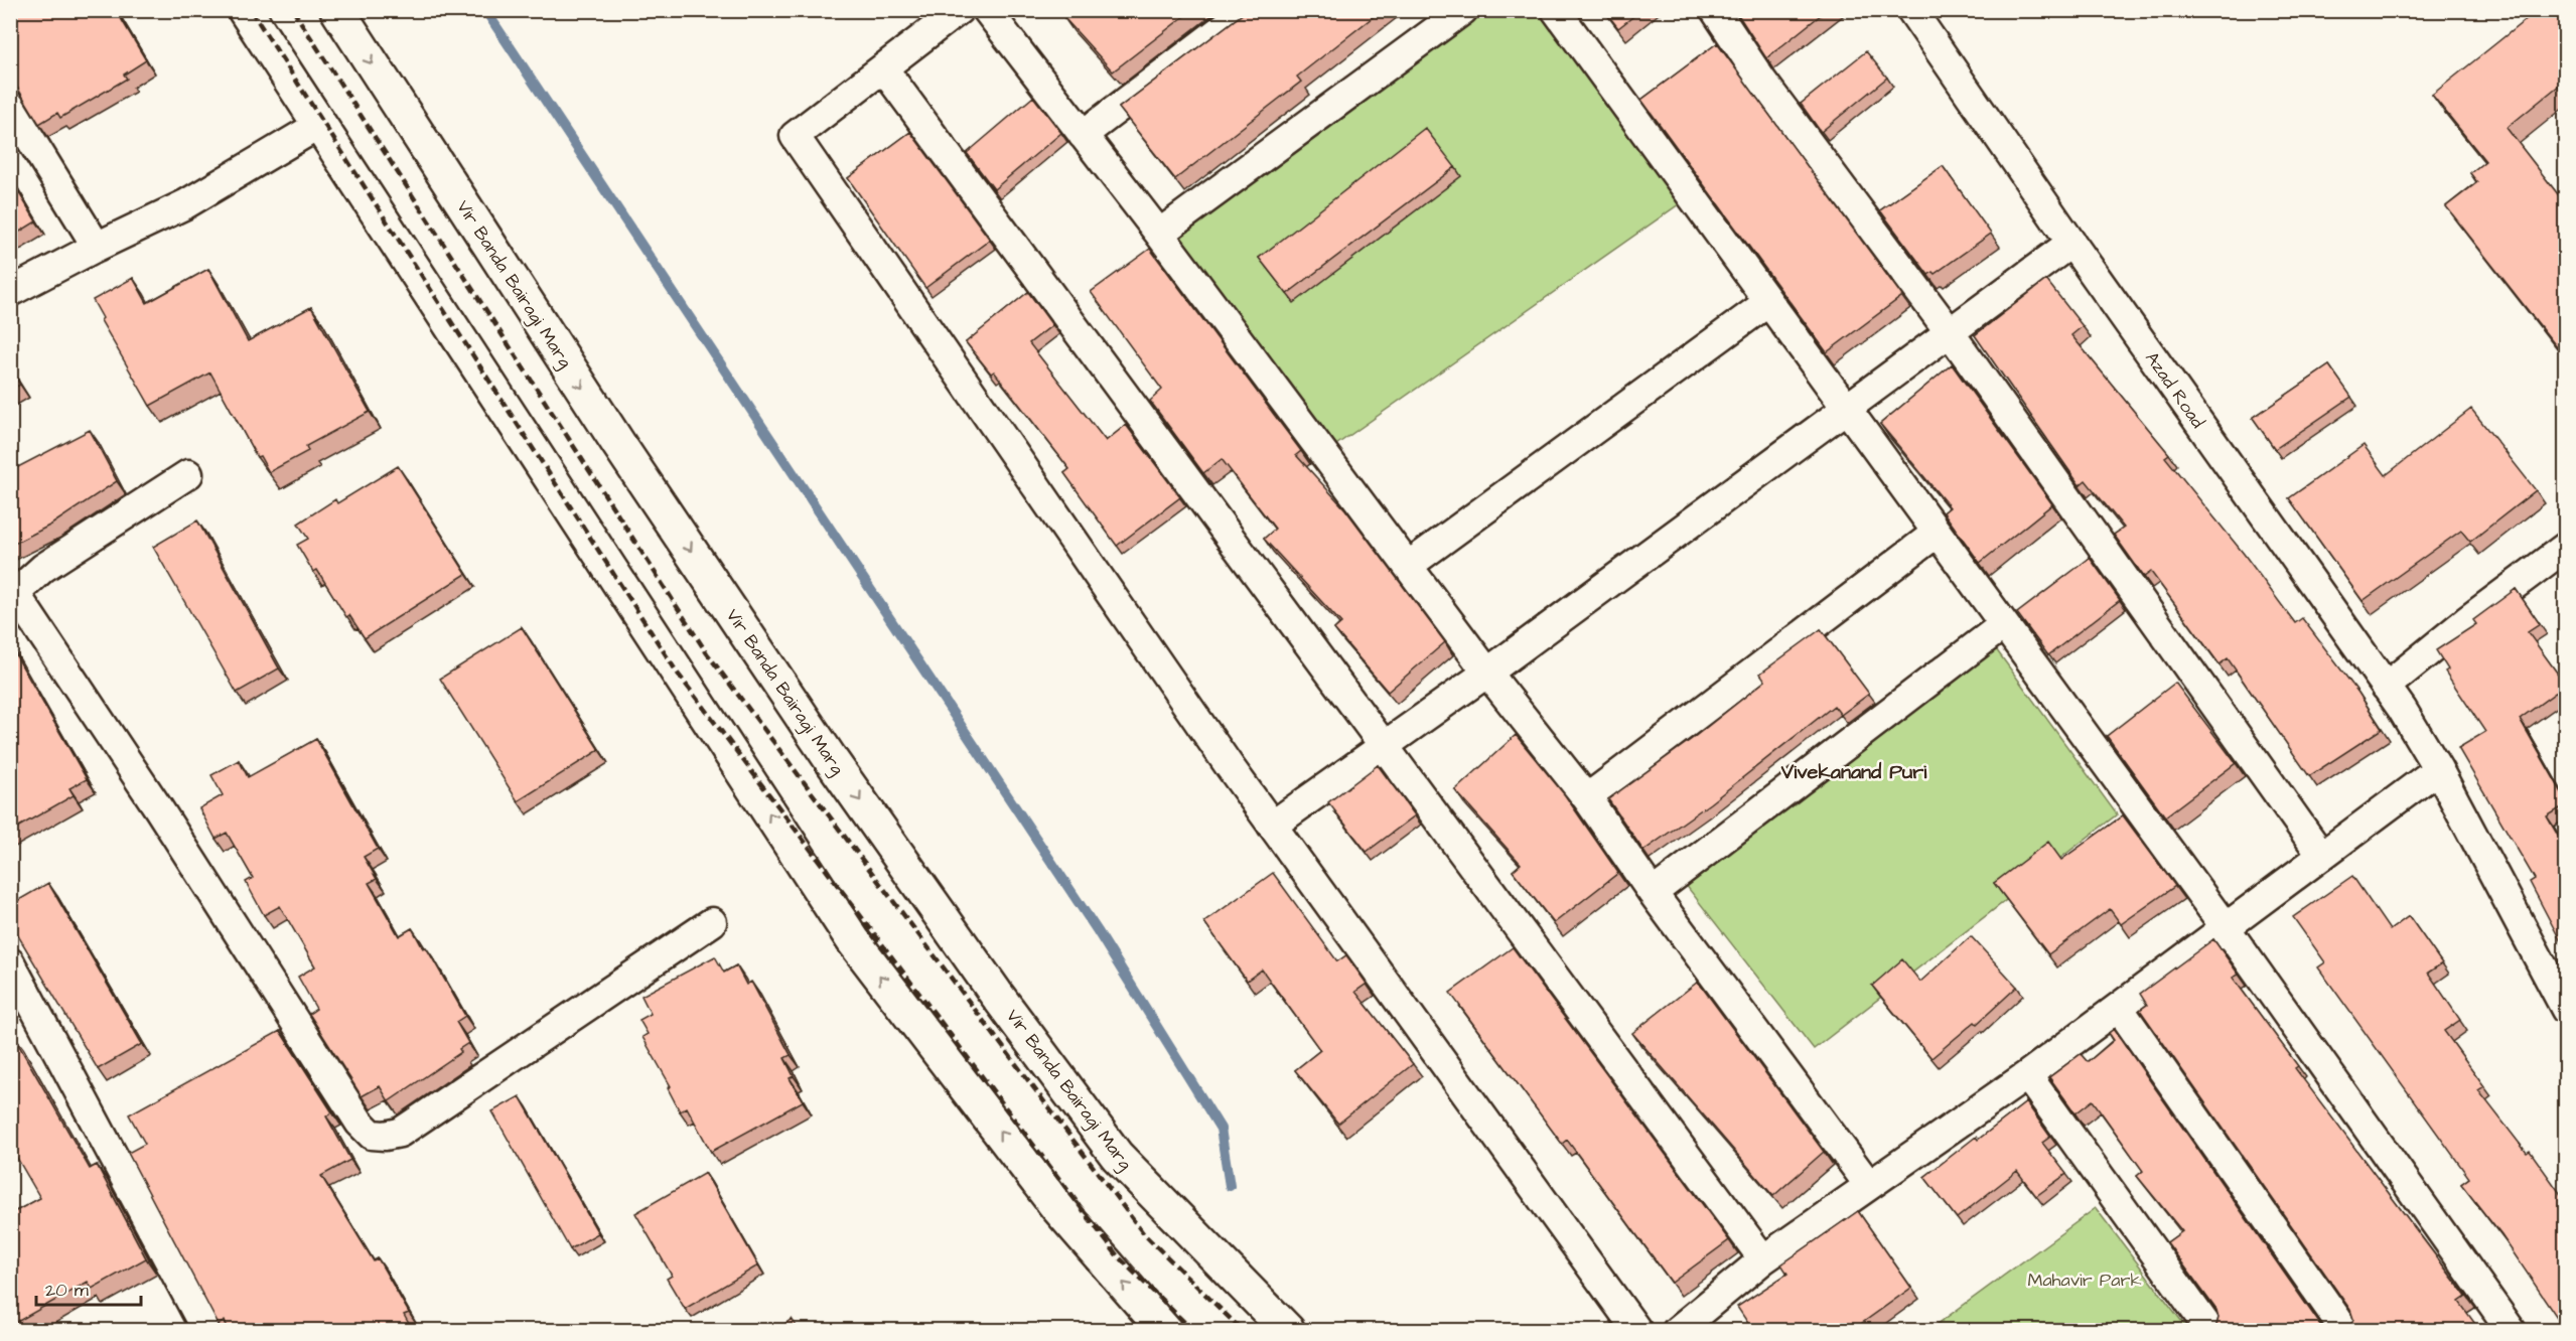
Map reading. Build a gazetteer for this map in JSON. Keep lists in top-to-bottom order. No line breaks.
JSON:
{"streets":{"main road":["Vir Banda Bairagi Marg"],"street":["Azad Road"]},"districts":["Vivekanand Puri"],"parks":["Mahavir Park"],"scale_bar":"20 m"}
